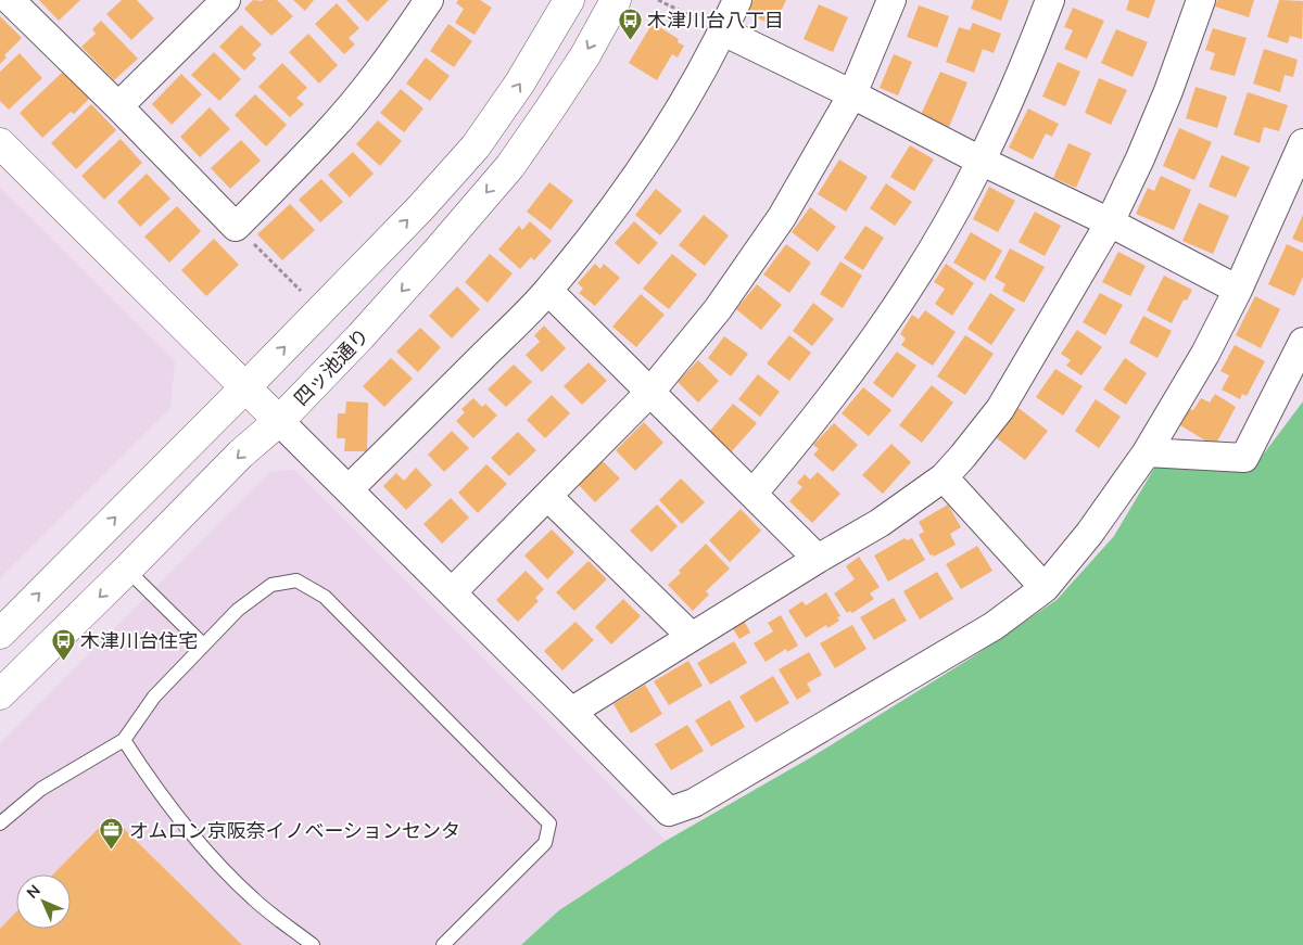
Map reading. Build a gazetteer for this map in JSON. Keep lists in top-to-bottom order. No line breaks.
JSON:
{"streets":{"main road":["四ッ池通り"]},"places":{"bus stop":["木津川台八丁目","木津川台住宅"],"office":["オムロン京阪奈イノベーションセンタ"]},"north":"top left"}
